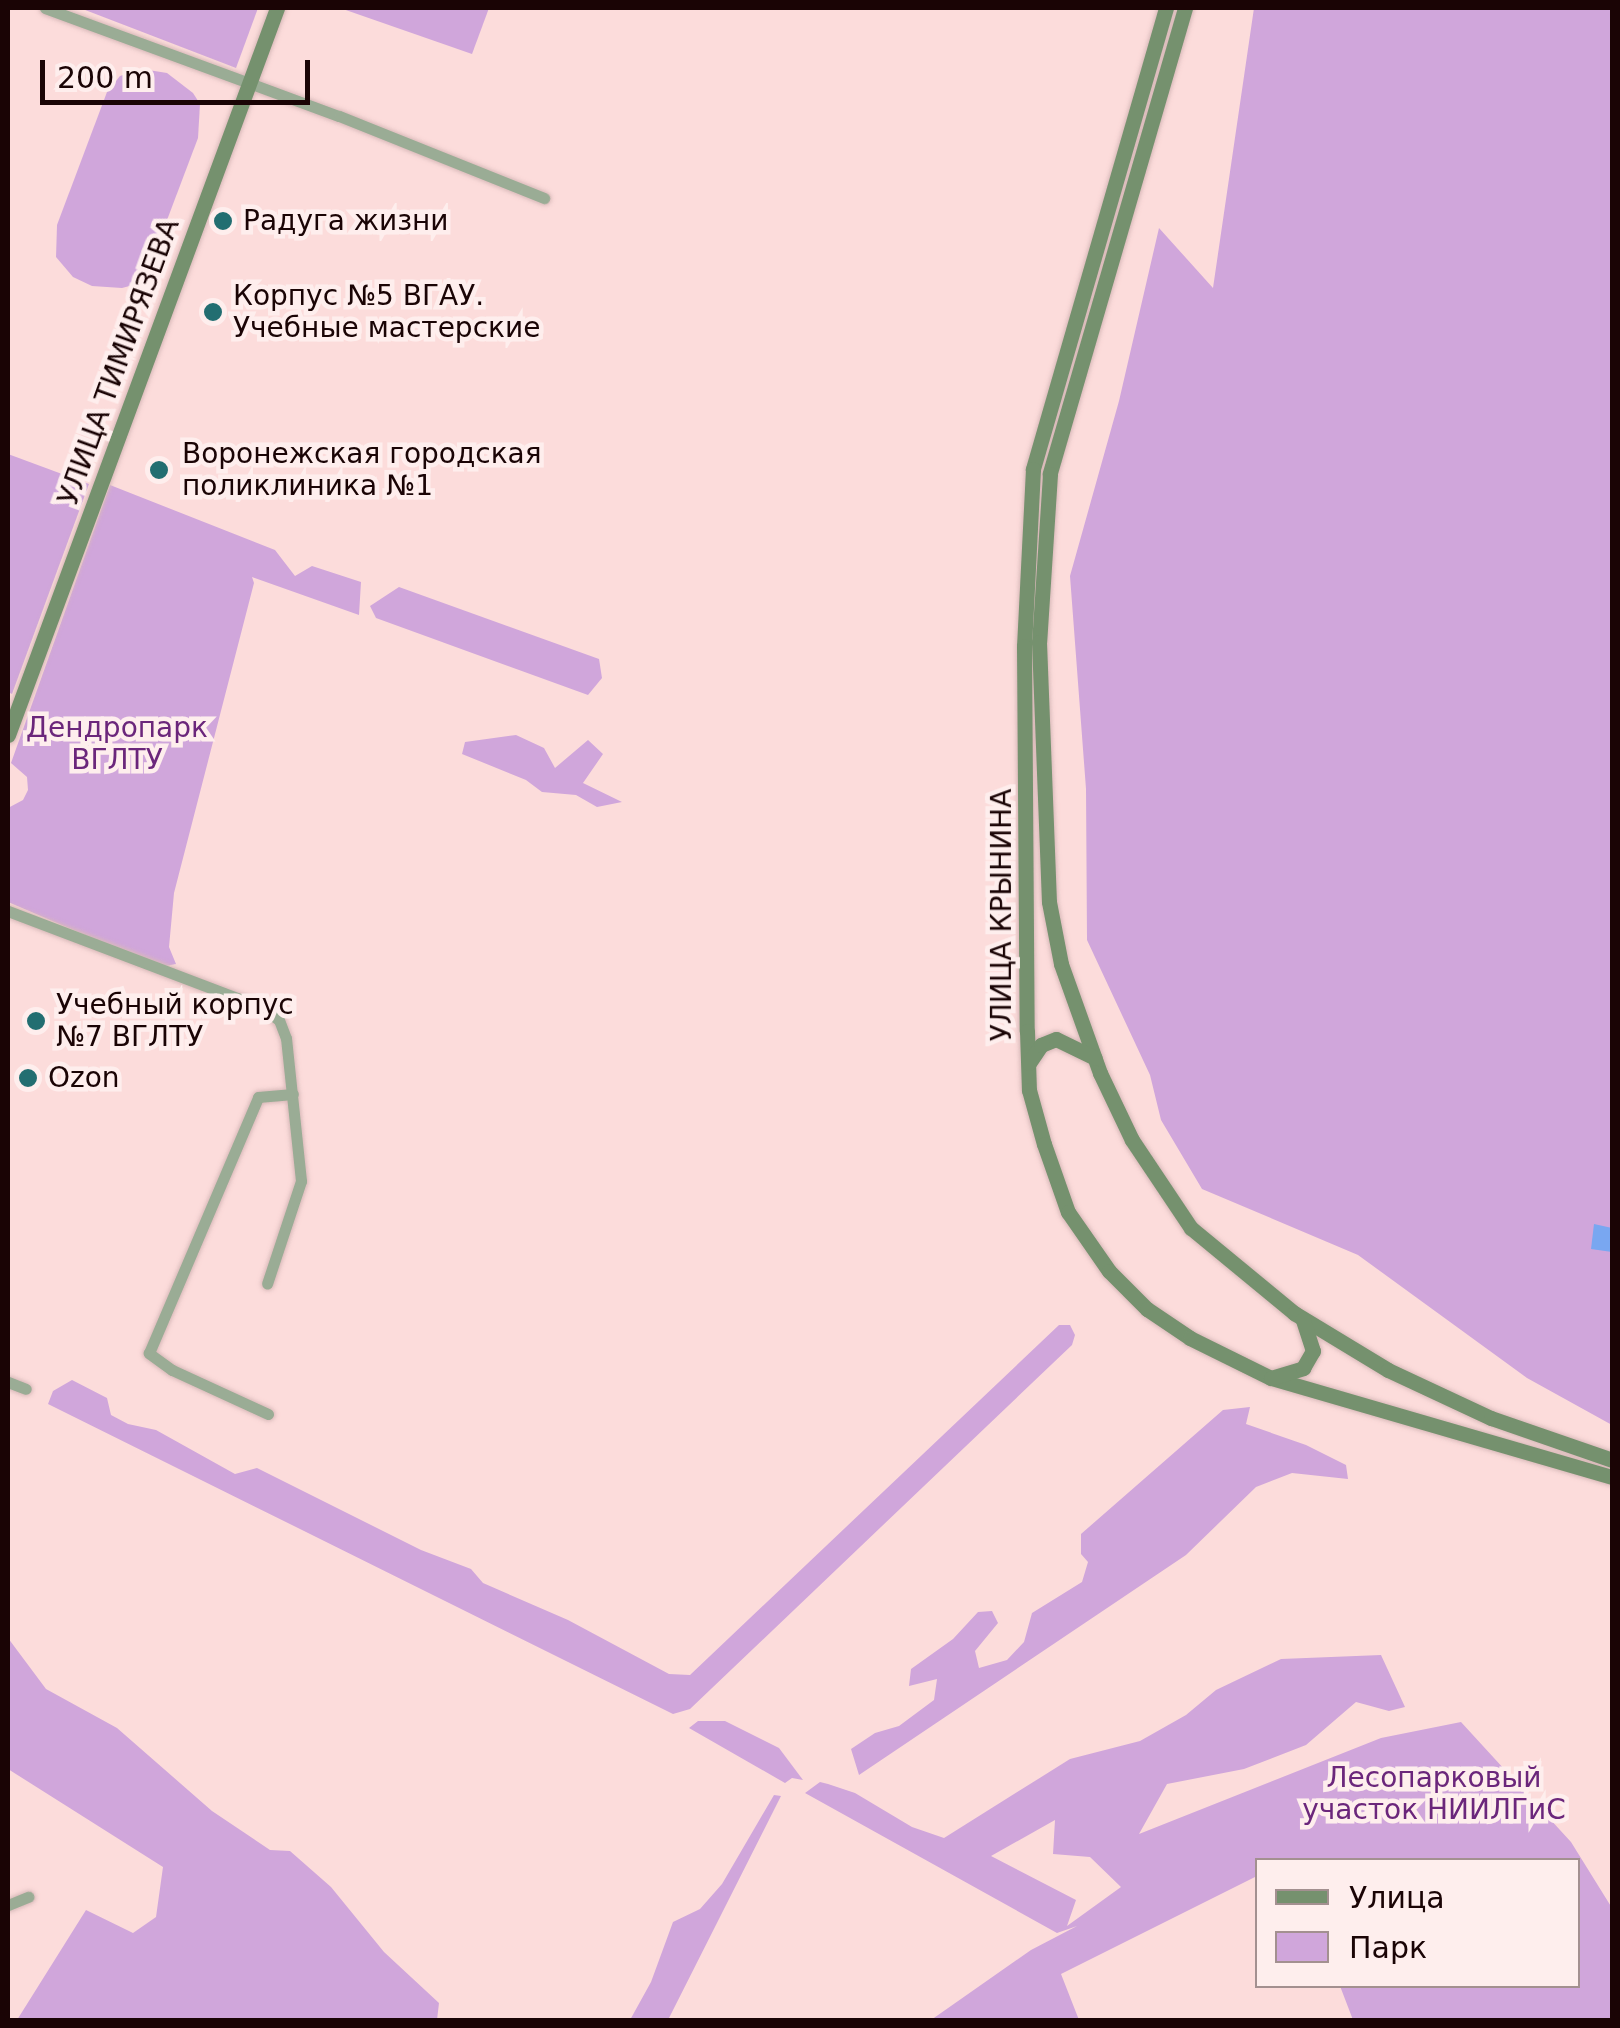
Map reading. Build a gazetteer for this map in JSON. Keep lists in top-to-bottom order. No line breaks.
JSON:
{"streets":{"main road":["УЛИЦА ТИМИРЯЗЕВА","УЛИЦА КРЫНИНА"]},"parks":["Дендропарк ВГЛТУ","Лесопарковый участок НИИЛГиС"],"places":["Радуга жизни","Корпус №5 ВГАУ. Учебные мастерские","Воронежская городская поликлиника №1","Учебный корпус №7 ВГЛТУ","Ozon"],"legend":["Улица","Парк"],"scale_bar":"200 m"}
